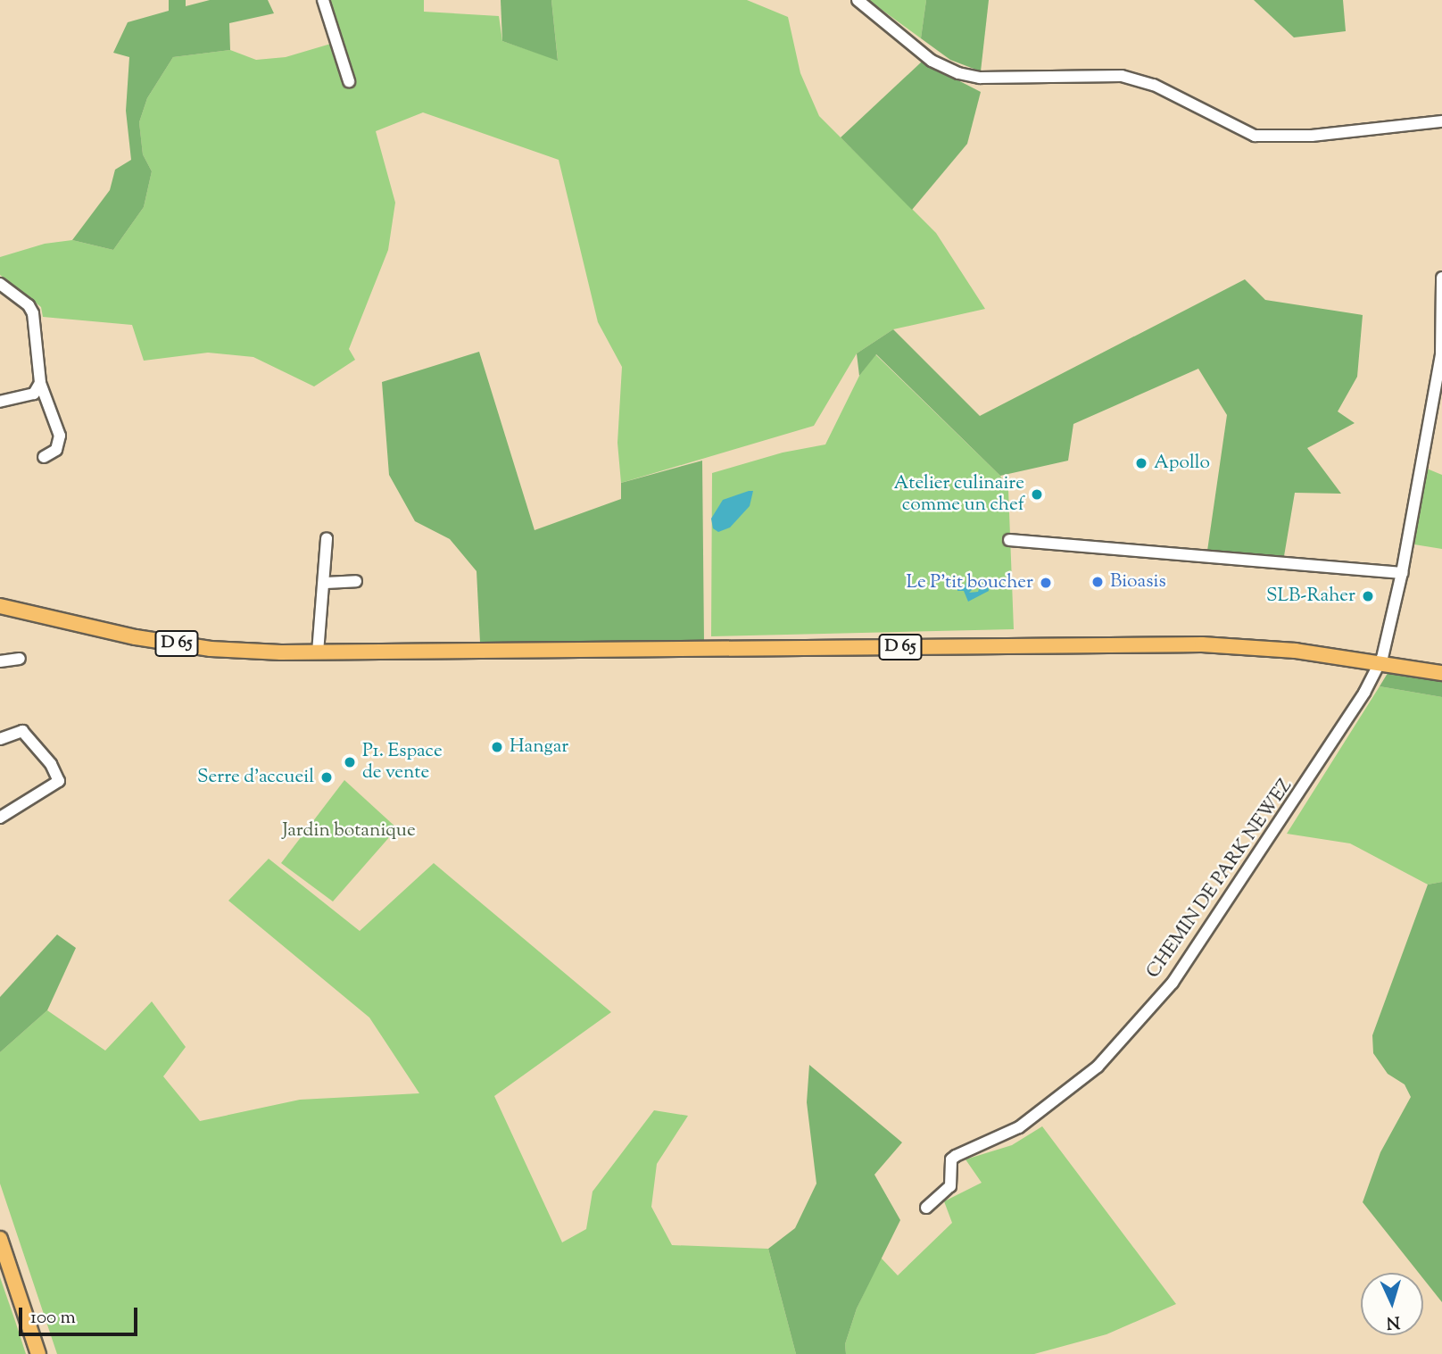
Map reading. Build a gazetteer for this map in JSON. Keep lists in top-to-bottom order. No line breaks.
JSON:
{"streets":{"main road":["D 65"],"street":["CHEMIN DE PARK NEWEZ"]},"crossings":[["D 65","CHEMIN DE PARK NEWEZ"]],"parks":["Jardin botanique"],"places":["Apollo","Atelier culinaire comme un chef","Bioasis","Le P'tit boucher","SLB-Raher","Hangar","P1. Espace de vente","Serre d'accueil"],"scale_bar":"100 m","north":"bottom"}
